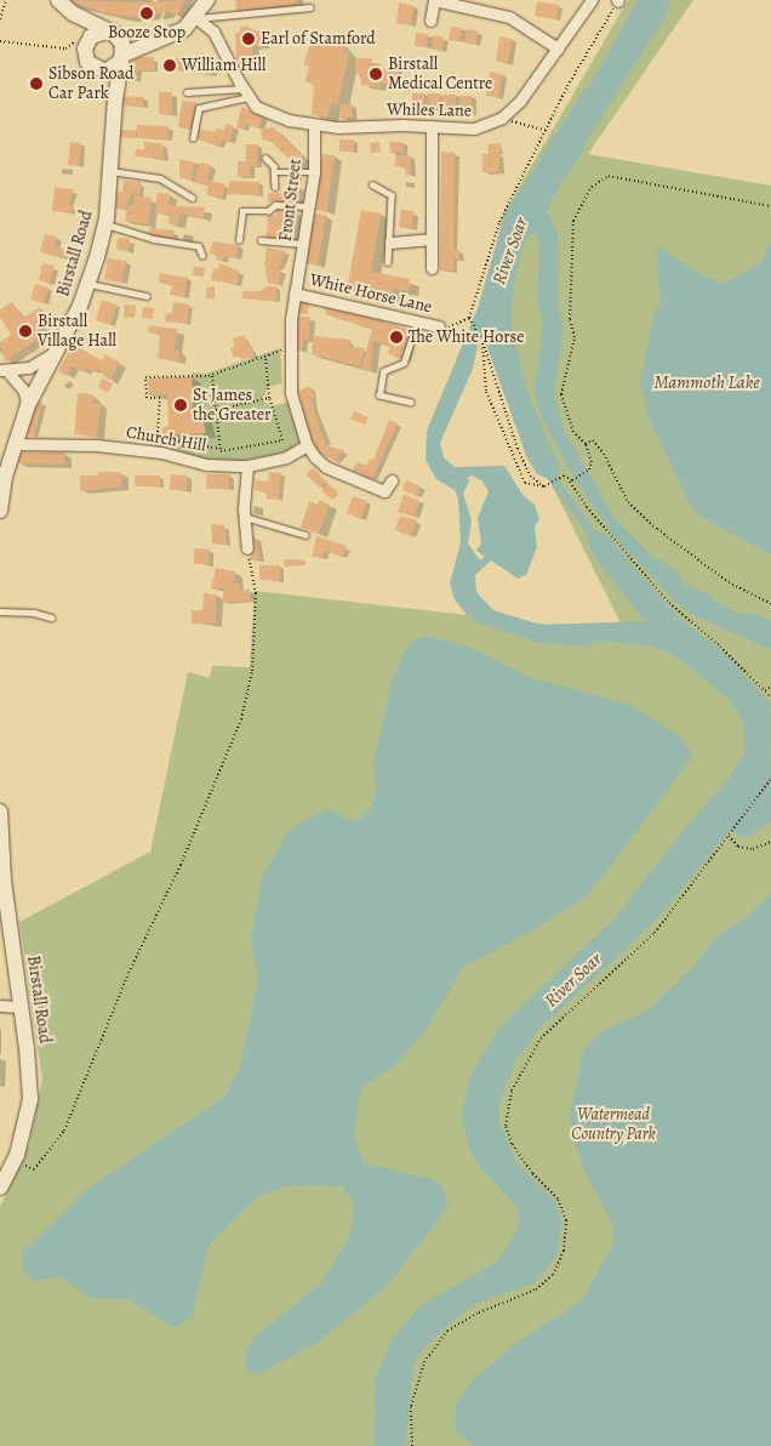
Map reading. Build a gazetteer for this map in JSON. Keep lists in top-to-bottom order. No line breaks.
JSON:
{"streets":{"street":["Whiles Lane","Front Street","Birstall Road","White Horse Lane","Church Hill"]},"crossings":[["Whiles Lane","Front Street"],["Front Street","White Horse Lane"],["Front Street","Church Hill"],["Birstall Road","Church Hill"]],"water":["River Soar","Mammoth Lake"],"parks":["Watermead Country Park"],"places":["Booze Stop","Earl of Stamford","William Hill","Birstall Medical Centre","Sibson Road Car Park","Birstall Village Hall","The White Horse","St James the Greater"]}
